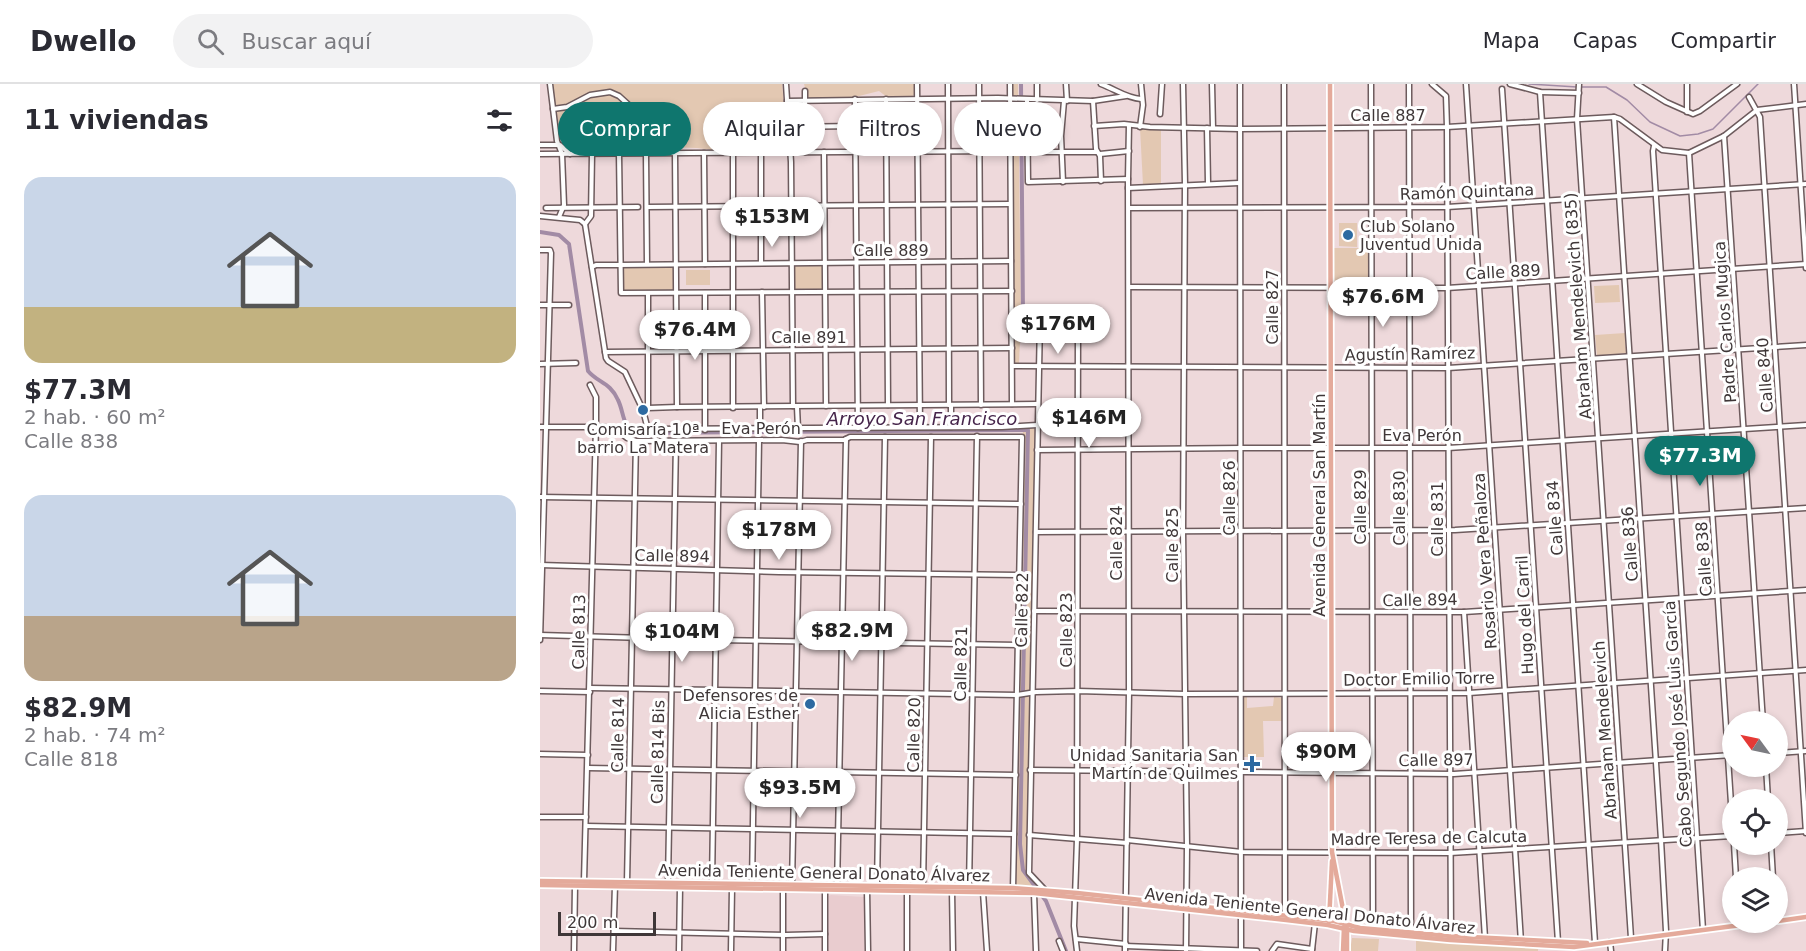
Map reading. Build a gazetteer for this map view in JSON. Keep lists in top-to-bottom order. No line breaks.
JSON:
{"streets":{"main road":["Avenida General San Martín","Avenida Teniente General Donato Álvarez"],"street":["Calle 887","Ramón Quintana","Calle 889","Abraham Mendelevich (835)","Calle 827","Padre Carlos Mugica","Calle 891","Agustín Ramírez","Calle 840","Eva Perón","Calle 826","Calle 829","Calle 830","Calle 834","Calle 831","Calle 824","Calle 836","Calle 825","Calle 894","Calle 838","Rosario Vera Peñaloza","Calle 822","Hugo del Carril","Calle 823","Calle 813","Calle 821","Doctor Emilio Torre","Cabo Segundo José Luis García","Abraham Mendelevich","Calle 814","Calle 820","Calle 814 Bis","Calle 897","Madre Teresa de Calcuta"]},"crossings":[["Calle 887","Abraham Mendelevich (835)"],["Calle 887","Calle 827"],["Calle 887","Calle 826"],["Calle 887","Avenida General San Martín"],["Calle 887","Calle 829"],["Calle 887","Calle 830"],["Calle 887","Calle 834"],["Calle 887","Calle 831"],["Calle 887","Calle 836"],["Calle 887","Calle 825"],["Calle 887","Rosario Vera Peñaloza"],["Calle 887","Hugo del Carril"],["Ramón Quintana","Abraham Mendelevich (835)"],["Ramón Quintana","Calle 827"],["Ramón Quintana","Padre Carlos Mugica"],["Ramón Quintana","Calle 840"],["Ramón Quintana","Calle 826"],["Ramón Quintana","Avenida General San Martín"],["Ramón Quintana","Calle 829"],["Ramón Quintana","Calle 830"],["Ramón Quintana","Calle 834"],["Ramón Quintana","Calle 831"],["Ramón Quintana","Calle 824"],["Ramón Quintana","Calle 836"],["Ramón Quintana","Calle 825"],["Ramón Quintana","Calle 838"],["Ramón Quintana","Rosario Vera Peñaloza"],["Ramón Quintana","Hugo del Carril"],["Ramón Quintana","Cabo Segundo José Luis García"],["Calle 889","Abraham Mendelevich (835)"],["Calle 889","Calle 827"],["Calle 889","Padre Carlos Mugica"],["Calle 889","Calle 840"],["Calle 889","Calle 826"],["Calle 889","Avenida General San Martín"],["Calle 889","Calle 829"],["Calle 889","Calle 830"],["Calle 889","Calle 834"],["Calle 889","Calle 831"],["Calle 889","Calle 824"],["Calle 889","Calle 836"],["Calle 889","Calle 825"],["Calle 889","Calle 838"],["Calle 889","Rosario Vera Peñaloza"],["Calle 889","Hugo del Carril"],["Calle 889","Cabo Segundo José Luis García"],["Abraham Mendelevich (835)","Agustín Ramírez"],["Abraham Mendelevich (835)","Eva Perón"],["Abraham Mendelevich (835)","Abraham Mendelevich"],["Calle 827","Agustín Ramírez"],["Calle 827","Eva Perón"],["Calle 827","Calle 894"],["Calle 827","Doctor Emilio Torre"],["Calle 827","Calle 897"],["Calle 827","Madre Teresa de Calcuta"],["Calle 827","Avenida Teniente General Donato Álvarez"],["Padre Carlos Mugica","Agustín Ramírez"],["Padre Carlos Mugica","Eva Perón"],["Padre Carlos Mugica","Calle 894"],["Padre Carlos Mugica","Doctor Emilio Torre"],["Agustín Ramírez","Calle 840"],["Agustín Ramírez","Calle 826"],["Agustín Ramírez","Avenida General San Martín"],["Agustín Ramírez","Calle 829"],["Agustín Ramírez","Calle 830"],["Agustín Ramírez","Calle 834"],["Agustín Ramírez","Calle 831"],["Agustín Ramírez","Calle 824"],["Agustín Ramírez","Calle 836"],["Agustín Ramírez","Calle 825"],["Agustín Ramírez","Calle 838"],["Agustín Ramírez","Rosario Vera Peñaloza"],["Agustín Ramírez","Calle 822"],["Agustín Ramírez","Hugo del Carril"],["Agustín Ramírez","Calle 823"],["Agustín Ramírez","Cabo Segundo José Luis García"],["Calle 840","Eva Perón"],["Calle 840","Calle 894"],["Calle 840","Doctor Emilio Torre"],["Eva Perón","Calle 826"],["Eva Perón","Avenida General San Martín"],["Eva Perón","Calle 829"],["Eva Perón","Calle 830"],["Eva Perón","Calle 834"],["Eva Perón","Calle 831"],["Eva Perón","Calle 824"],["Eva Perón","Calle 836"],["Eva Perón","Calle 825"],["Eva Perón","Calle 838"],["Eva Perón","Rosario Vera Peñaloza"],["Eva Perón","Calle 822"],["Eva Perón","Hugo del Carril"],["Eva Perón","Calle 823"],["Eva Perón","Calle 813"],["Eva Perón","Calle 821"],["Eva Perón","Cabo Segundo José Luis García"],["Eva Perón","Calle 814"],["Eva Perón","Calle 820"],["Eva Perón","Calle 814 Bis"],["Calle 826","Calle 894"],["Calle 826","Doctor Emilio Torre"],["Calle 826","Calle 897"],["Calle 826","Madre Teresa de Calcuta"],["Calle 826","Avenida Teniente General Donato Álvarez"],["Avenida General San Martín","Calle 894"],["Avenida General San Martín","Doctor Emilio Torre"],["Avenida General San Martín","Calle 897"],["Avenida General San Martín","Madre Teresa de Calcuta"],["Avenida General San Martín","Avenida Teniente General Donato Álvarez"],["Calle 829","Calle 894"],["Calle 829","Doctor Emilio Torre"],["Calle 829","Calle 897"],["Calle 829","Madre Teresa de Calcuta"],["Calle 829","Avenida Teniente General Donato Álvarez"],["Calle 830","Calle 894"],["Calle 830","Doctor Emilio Torre"],["Calle 830","Calle 897"],["Calle 830","Madre Teresa de Calcuta"],["Calle 830","Avenida Teniente General Donato Álvarez"],["Calle 834","Calle 894"],["Calle 834","Doctor Emilio Torre"],["Calle 834","Calle 897"],["Calle 834","Madre Teresa de Calcuta"],["Calle 834","Avenida Teniente General Donato Álvarez"],["Calle 831","Calle 894"],["Calle 831","Doctor Emilio Torre"],["Calle 831","Calle 897"],["Calle 831","Madre Teresa de Calcuta"],["Calle 831","Avenida Teniente General Donato Álvarez"],["Calle 824","Calle 894"],["Calle 824","Doctor Emilio Torre"],["Calle 824","Calle 897"],["Calle 824","Madre Teresa de Calcuta"],["Calle 824","Avenida Teniente General Donato Álvarez"],["Calle 836","Calle 894"],["Calle 836","Doctor Emilio Torre"],["Calle 836","Calle 897"],["Calle 836","Madre Teresa de Calcuta"],["Calle 836","Avenida Teniente General Donato Álvarez"],["Calle 825","Calle 894"],["Calle 825","Doctor Emilio Torre"],["Calle 825","Calle 897"],["Calle 825","Madre Teresa de Calcuta"],["Calle 825","Avenida Teniente General Donato Álvarez"],["Calle 894","Calle 838"],["Calle 894","Rosario Vera Peñaloza"],["Calle 894","Calle 822"],["Calle 894","Hugo del Carril"],["Calle 894","Calle 823"],["Calle 894","Calle 813"],["Calle 894","Calle 821"],["Calle 894","Cabo Segundo José Luis García"],["Calle 894","Abraham Mendelevich"],["Calle 894","Calle 814"],["Calle 894","Calle 820"],["Calle 894","Calle 814 Bis"],["Calle 838","Doctor Emilio Torre"],["Rosario Vera Peñaloza","Doctor Emilio Torre"],["Rosario Vera Peñaloza","Calle 897"],["Rosario Vera Peñaloza","Madre Teresa de Calcuta"],["Rosario Vera Peñaloza","Avenida Teniente General Donato Álvarez"],["Calle 822","Doctor Emilio Torre"],["Calle 822","Calle 897"],["Calle 822","Madre Teresa de Calcuta"],["Calle 822","Avenida Teniente General Donato Álvarez"],["Hugo del Carril","Doctor Emilio Torre"],["Hugo del Carril","Calle 897"],["Hugo del Carril","Madre Teresa de Calcuta"],["Hugo del Carril","Avenida Teniente General Donato Álvarez"],["Calle 823","Doctor Emilio Torre"],["Calle 823","Calle 897"],["Calle 823","Madre Teresa de Calcuta"],["Calle 823","Avenida Teniente General Donato Álvarez"],["Calle 813","Doctor Emilio Torre"],["Calle 813","Avenida Teniente General Donato Álvarez"],["Calle 821","Doctor Emilio Torre"],["Calle 821","Avenida Teniente General Donato Álvarez"],["Doctor Emilio Torre","Cabo Segundo José Luis García"],["Doctor Emilio Torre","Abraham Mendelevich"],["Doctor Emilio Torre","Calle 814"],["Doctor Emilio Torre","Calle 820"],["Doctor Emilio Torre","Calle 814 Bis"],["Cabo Segundo José Luis García","Calle 897"],["Cabo Segundo José Luis García","Madre Teresa de Calcuta"],["Cabo Segundo José Luis García","Avenida Teniente General Donato Álvarez"],["Abraham Mendelevich","Calle 897"],["Abraham Mendelevich","Madre Teresa de Calcuta"],["Abraham Mendelevich","Avenida Teniente General Donato Álvarez"],["Calle 814","Avenida Teniente General Donato Álvarez"],["Calle 820","Avenida Teniente General Donato Álvarez"],["Calle 814 Bis","Avenida Teniente General Donato Álvarez"]],"water":["Arroyo San Francisco"],"places":{"other":["Club Solano Juventud Unida","Comisaría 10ª barrio La Matera","Defensores de Alicia Esther"],"health":["Unidad Sanitaria San Martín de Quilmes"]},"scale_bar":"200 m","north":"top left","page":{"header":"Dwello","search":"Buscar aquí","nav":["Mapa","Capas","Compartir"],"heading":"11 viviendas","chip":["Comprar","Alquilar","Filtros","Nuevo"],"list":[{"name":"$77.3M","note":"2 hab. · 60 m² · Calle 838"},{"name":"$82.9M","note":"2 hab. · 74 m² · Calle 818"}],"price":["$153M","$76.6M","$176M","$76.4M","$146M","$77.3M","$178M","$82.9M","$104M","$90M","$93.5M"],"scale":"200 m"}}
